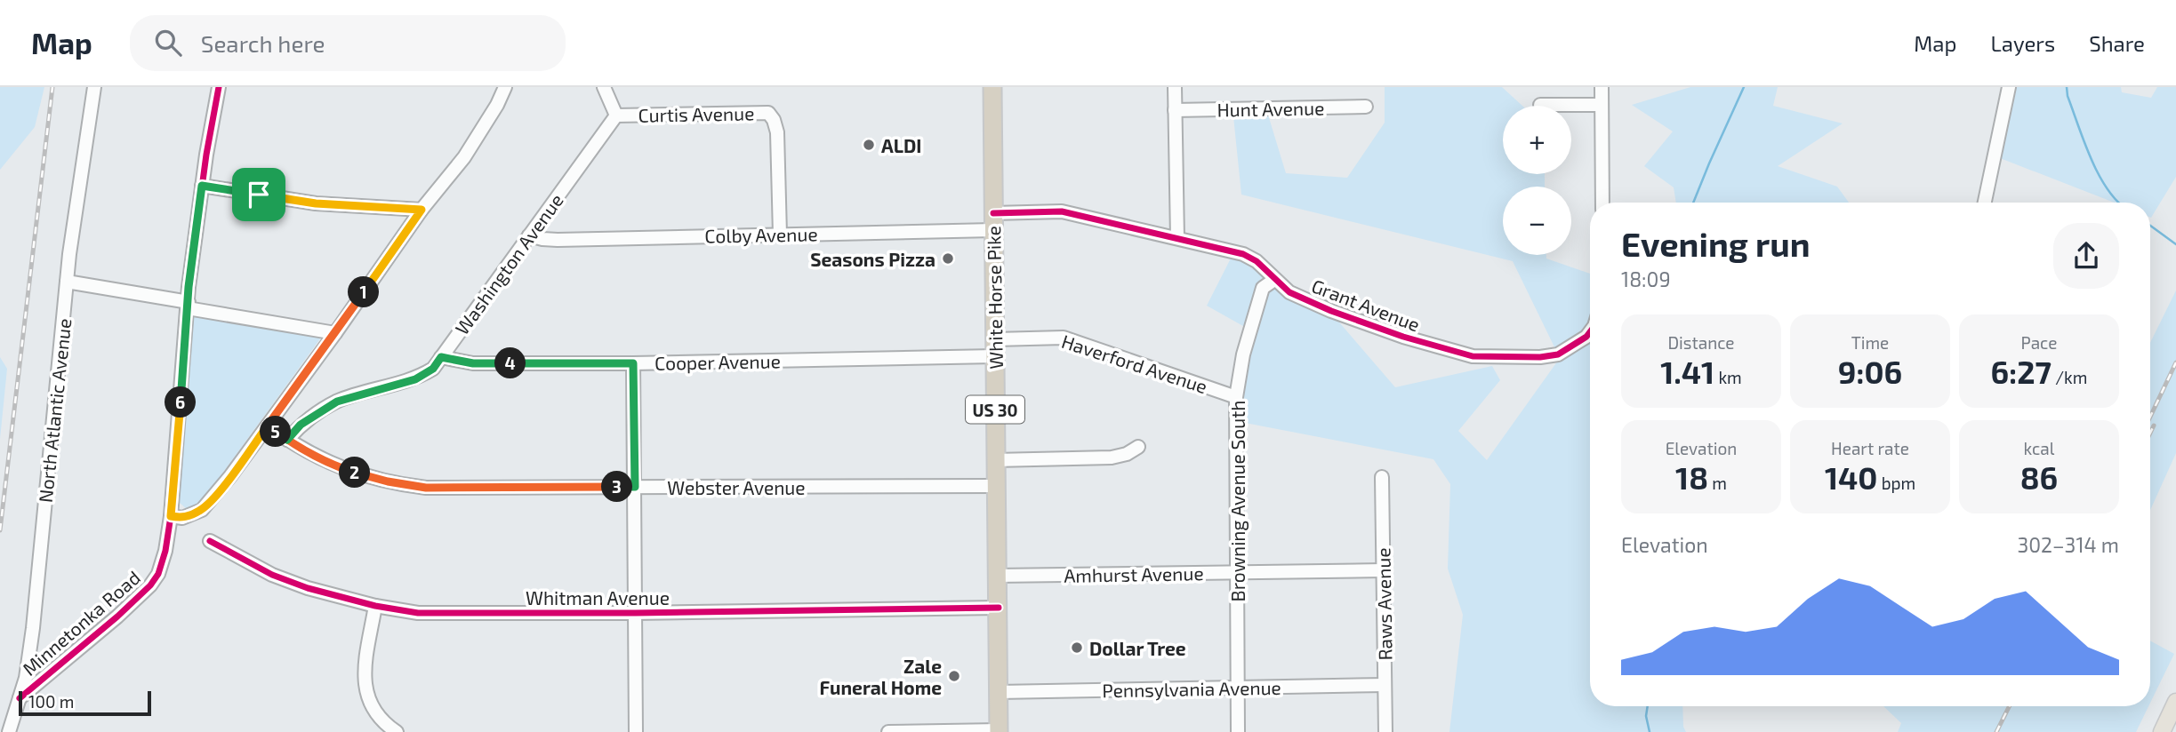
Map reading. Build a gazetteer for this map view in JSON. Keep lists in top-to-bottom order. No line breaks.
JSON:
{"streets":{"highway":["White Horse Pike","US 30"],"street":["Hunt Avenue","Curtis Avenue","Colby Avenue","Washington Avenue","Grant Avenue","Cooper Avenue","Haverford Avenue","North Atlantic Avenue","Webster Avenue","Browning Avenue South","Amhurst Avenue","Whitman Avenue","Raws Avenue","Minnetonka Road","Pennsylvania Avenue"]},"crossings":[["Curtis Avenue","Colby Avenue"],["Curtis Avenue","Washington Avenue"],["Colby Avenue","Washington Avenue"],["Colby Avenue","White Horse Pike"],["Colby Avenue","Grant Avenue"],["Washington Avenue","Cooper Avenue"],["Washington Avenue","Webster Avenue"],["White Horse Pike","Grant Avenue"],["White Horse Pike","Cooper Avenue"],["White Horse Pike","Haverford Avenue"],["White Horse Pike","Webster Avenue"],["White Horse Pike","Amhurst Avenue"],["White Horse Pike","Whitman Avenue"],["White Horse Pike","Pennsylvania Avenue"],["Grant Avenue","Browning Avenue South"],["Cooper Avenue","Haverford Avenue"],["Haverford Avenue","Browning Avenue South"],["North Atlantic Avenue","Minnetonka Road"],["Browning Avenue South","Amhurst Avenue"],["Browning Avenue South","Pennsylvania Avenue"],["Amhurst Avenue","Raws Avenue"],["Raws Avenue","Pennsylvania Avenue"]],"places":["ALDI","Seasons Pizza","Dollar Tree","Zale Funeral Home"],"scale_bar":"100 m","page":{"header":"Map","search":"Search here","nav":["Map","Layers","Share"],"map_buttons":["+","−"],"heading":["Evening run","18:09"],"pins":["1","4","6","5","2","3"],"stats":[["Distance","1.41 km"],["Time","9:06"],["Pace","6:27 /km"],["Elevation","18 m"],["Heart rate","140 bpm"],["kcal","86"]],"chart":["Elevation","302–314 m"],"scale":"100 m"}}
